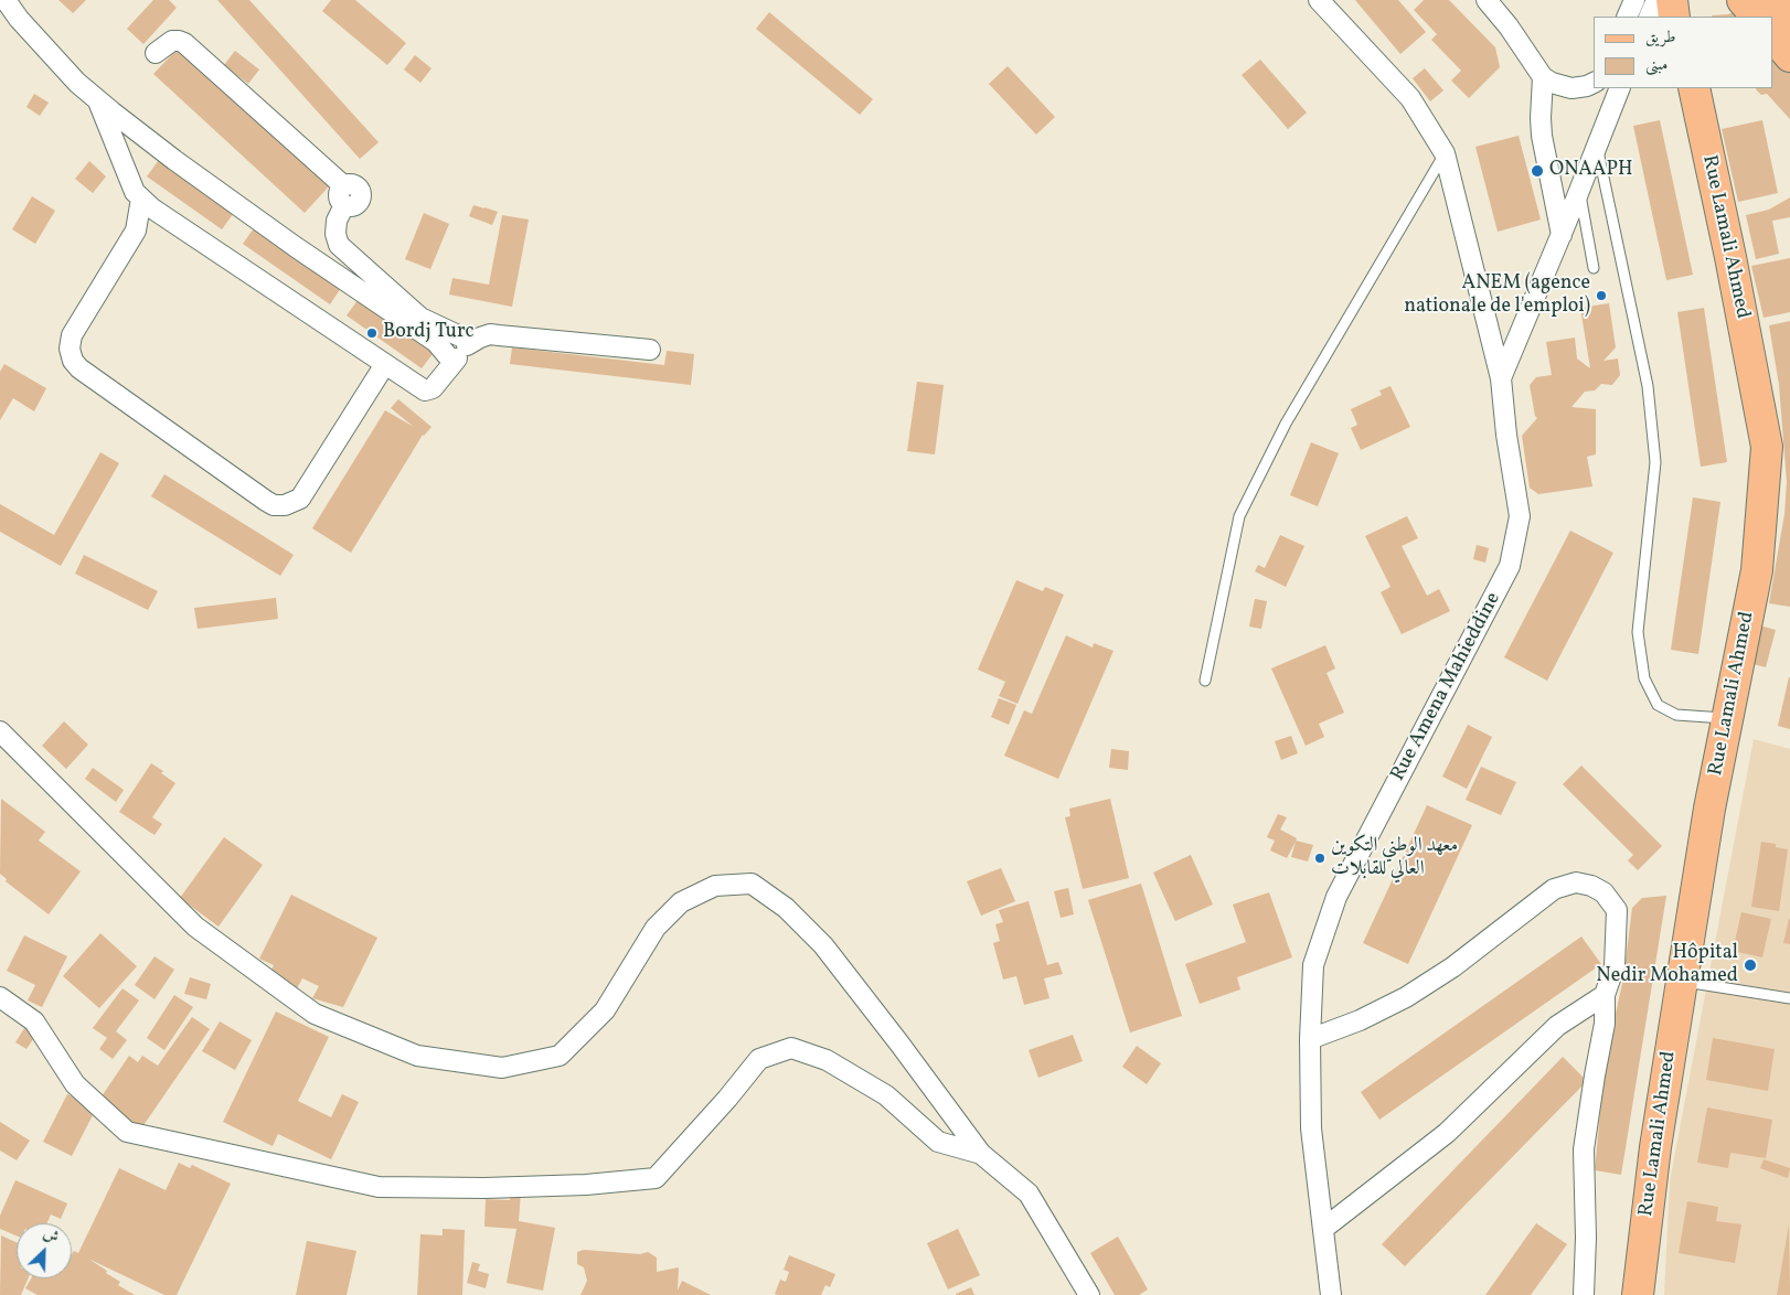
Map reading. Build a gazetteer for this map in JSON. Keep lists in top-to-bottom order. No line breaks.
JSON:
{"streets":{"main road":["Rue Lamali Ahmed"],"street":["Rue Amena Mahieddine"]},"places":["ONAAPH","ANEM (agence nationale de l'emploi)","Bordj Turc","معهد الوطني التكوين العالي للقابلات","Hôpital Nedir Mohamed"],"legend":["طريق","مبنى"],"north":"top right"}
